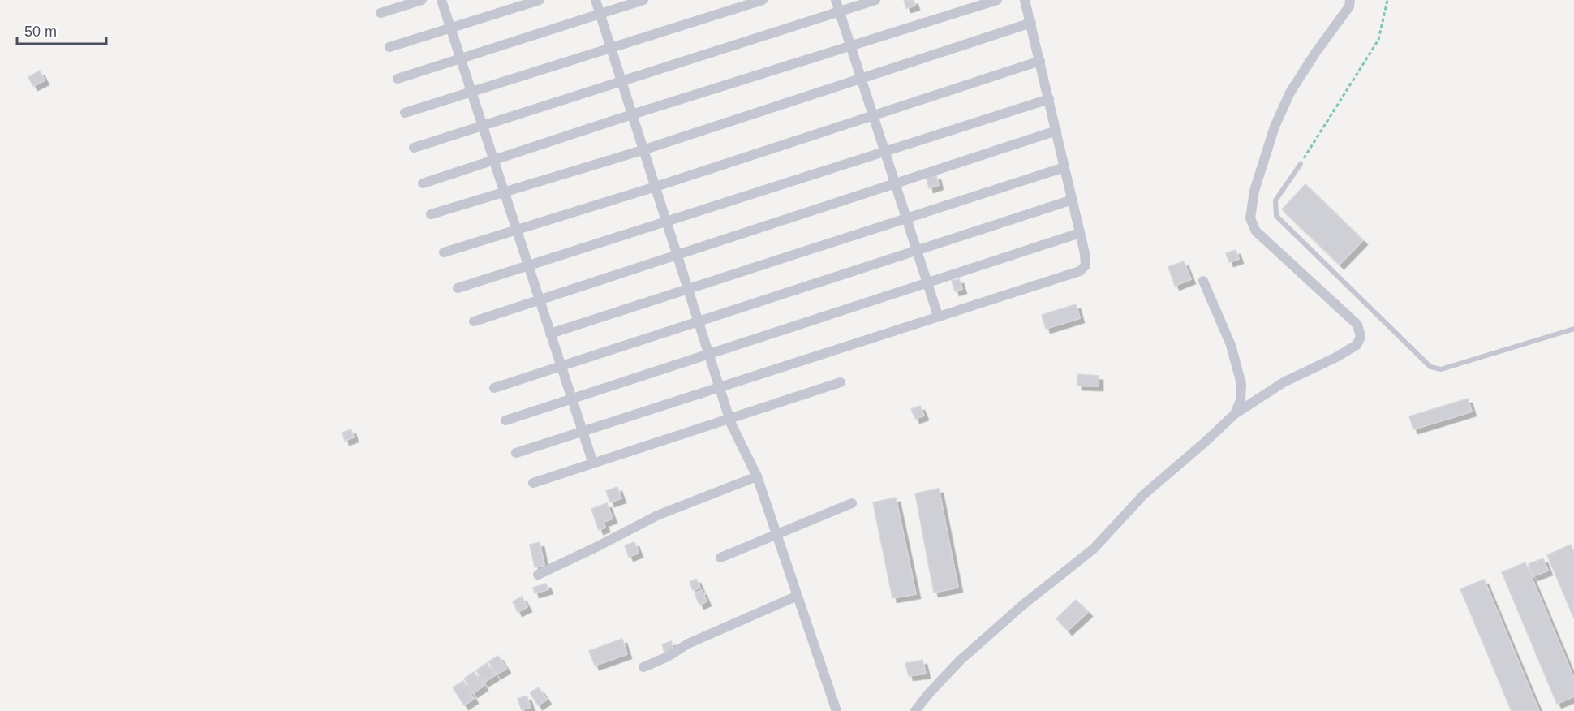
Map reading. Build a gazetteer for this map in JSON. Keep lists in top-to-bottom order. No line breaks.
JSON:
{"scale_bar":"50 m"}
